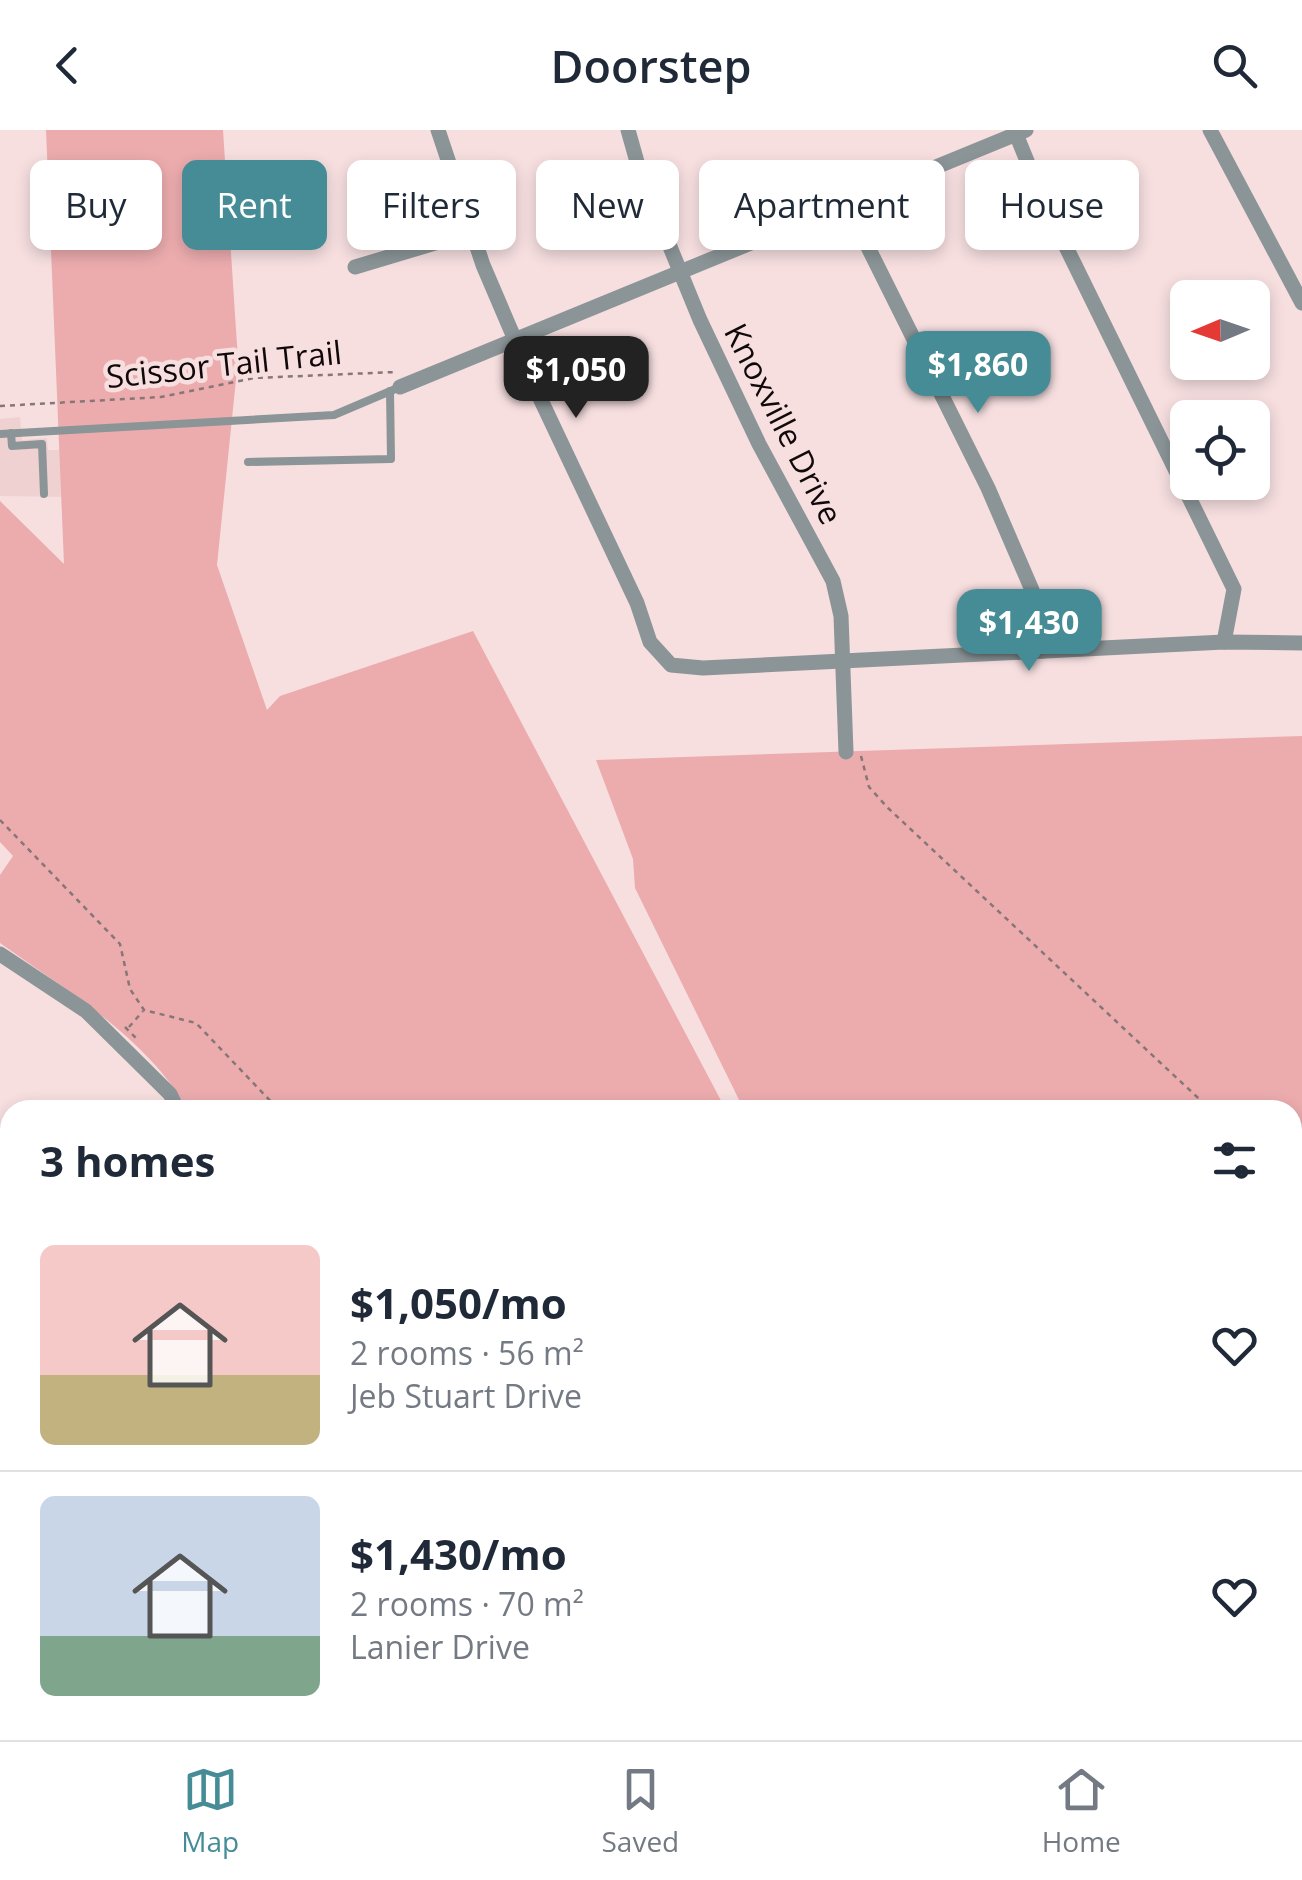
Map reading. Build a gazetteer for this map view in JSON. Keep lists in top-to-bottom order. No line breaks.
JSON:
{"streets":{"street":["Knoxville Drive"],"path":["Scissor Tail Trail"]},"north":"left","page":{"header":"Doorstep","chip":["Buy","Rent","Filters","New","Apartment","House"],"price":["$1,860","$1,050","$1,430"],"heading":"3 homes","list":[{"name":"$1,050/mo","note":"2 rooms · 56 m² · Jeb Stuart Drive"},{"name":"$1,430/mo","note":"2 rooms · 70 m² · Lanier Drive"}],"tabs":["Map","Saved","Home"]}}
